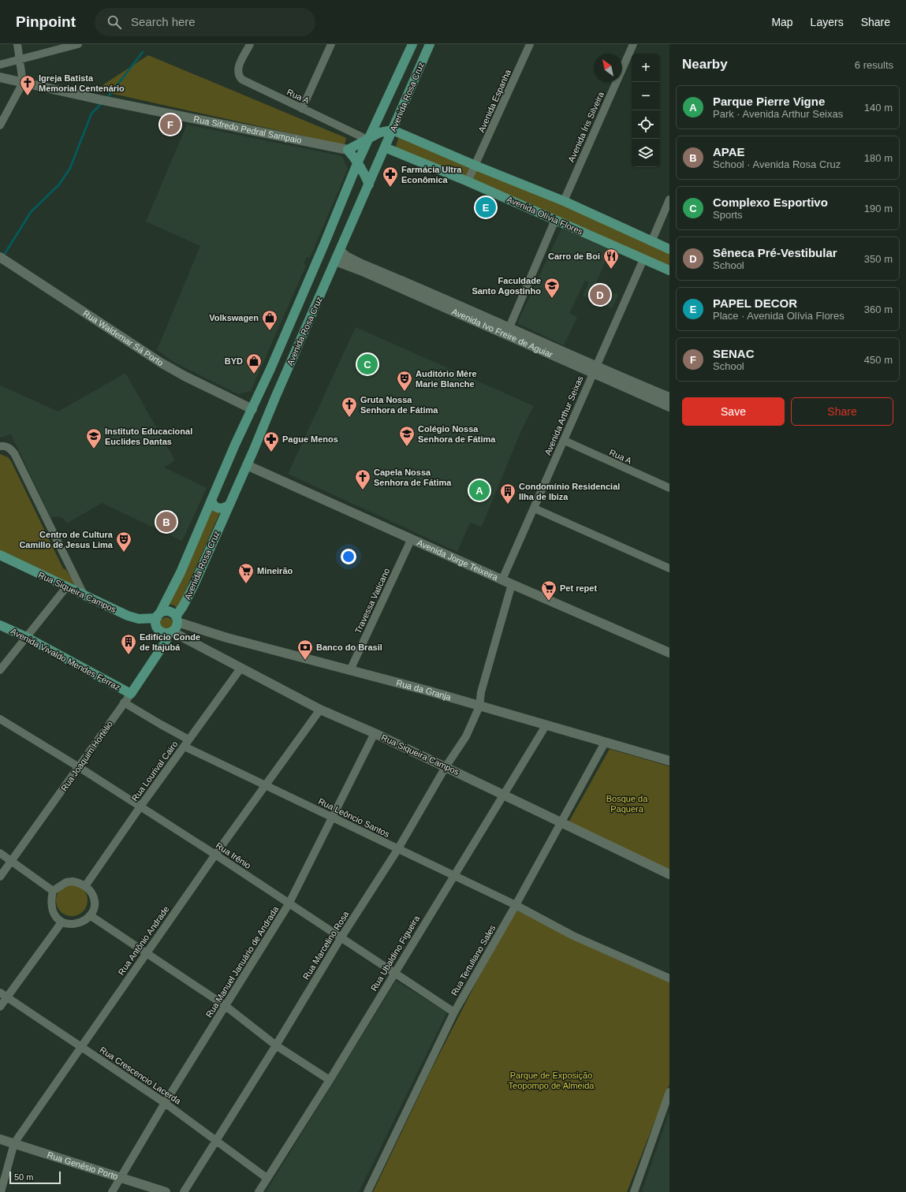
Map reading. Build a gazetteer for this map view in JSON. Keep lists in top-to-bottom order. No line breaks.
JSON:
{"streets":{"main road":["Avenida Rosa Cruz","Avenida Olívia Flores","Rua Siqueira Campos","Avenida Vivaldo Mendes Ferraz","Rua Joaquim Hortélio"],"street":["Rua A","Avenida Espanha","Avenida Íris Silveira","Rua Sifredo Pedral Sampaio","Avenida Ivo Freire de Aguiar","Rua Waldemar Sá Porto","Avenida Arthur Seixas","Avenida Jorge Teixeira","Travessa Vaticano","Rua da Granja","Rua Lourival Cairo","Rua Leôncio Santos","Rua Irênio","Rua Antônio Andrade","Rua Marcelino Rosa","Rua Ubaldino Figueira","Rua Tertuliano Sales","Rua Manuel Januário de Andrada","Rua Crescencio Lacerda","Rua Genésio Porto"]},"crossings":[["Rua A","Avenida Rosa Cruz"],["Rua A","Avenida Arthur Seixas"],["Avenida Rosa Cruz","Avenida Olívia Flores"],["Avenida Rosa Cruz","Avenida Ivo Freire de Aguiar"],["Avenida Rosa Cruz","Rua Waldemar Sá Porto"],["Avenida Rosa Cruz","Avenida Jorge Teixeira"],["Avenida Rosa Cruz","Rua Siqueira Campos"],["Avenida Rosa Cruz","Rua da Granja"],["Avenida Rosa Cruz","Rua Joaquim Hortélio"],["Avenida Espanha","Avenida Olívia Flores"],["Avenida Olívia Flores","Avenida Arthur Seixas"],["Avenida Ivo Freire de Aguiar","Avenida Arthur Seixas"],["Avenida Arthur Seixas","Avenida Jorge Teixeira"],["Avenida Jorge Teixeira","Travessa Vaticano"],["Rua Siqueira Campos","Rua da Granja"],["Rua Siqueira Campos","Rua Joaquim Hortélio"],["Rua Siqueira Campos","Rua Lourival Cairo"],["Rua Siqueira Campos","Rua Antônio Andrade"],["Rua Siqueira Campos","Rua Marcelino Rosa"],["Rua Siqueira Campos","Rua Ubaldino Figueira"],["Rua Siqueira Campos","Rua Tertuliano Sales"],["Rua Siqueira Campos","Rua Manuel Januário de Andrada"],["Travessa Vaticano","Rua da Granja"],["Avenida Vivaldo Mendes Ferraz","Rua Joaquim Hortélio"],["Rua da Granja","Rua Joaquim Hortélio"],["Rua da Granja","Rua Marcelino Rosa"],["Rua da Granja","Rua Ubaldino Figueira"],["Rua da Granja","Rua Tertuliano Sales"],["Rua Joaquim Hortélio","Rua Irênio"],["Rua Lourival Cairo","Rua Leôncio Santos"],["Rua Lourival Cairo","Rua Irênio"],["Rua Leôncio Santos","Rua Antônio Andrade"],["Rua Leôncio Santos","Rua Marcelino Rosa"],["Rua Leôncio Santos","Rua Ubaldino Figueira"],["Rua Leôncio Santos","Rua Tertuliano Sales"],["Rua Leôncio Santos","Rua Manuel Januário de Andrada"],["Rua Irênio","Rua Antônio Andrade"],["Rua Irênio","Rua Marcelino Rosa"],["Rua Irênio","Rua Ubaldino Figueira"],["Rua Irênio","Rua Tertuliano Sales"],["Rua Irênio","Rua Manuel Januário de Andrada"],["Rua Antônio Andrade","Rua Crescencio Lacerda"],["Rua Antônio Andrade","Rua Genésio Porto"],["Rua Marcelino Rosa","Rua Crescencio Lacerda"],["Rua Ubaldino Figueira","Rua Crescencio Lacerda"],["Rua Manuel Januário de Andrada","Rua Crescencio Lacerda"],["Rua Manuel Januário de Andrada","Rua Genésio Porto"]],"parks":["Bosque da Paquera","Parque de Exposição Teopompo de Almeida"],"places":{"church":["Igreja Batista Memorial Centenário","Gruta Nossa Senhora de Fátima","Capela Nossa Senhora de Fátima"],"pharmacy":["Farmácia Ultra Econômica","Pague Menos"],"restaurant":["Carro de Boi"],"school or university":["Faculdade Santo Agostinho","Colégio Nossa Senhora de Fátima","Instituto Educacional Euclides Dantas"],"shop":["Volkswagen","BYD"],"theatre":["Auditório Mère Marie Blanche","Centro de Cultura Camillo de Jesus Lima"],"building":["Condomínio Residencial Ilha de Ibiza","Edifício Conde de Itajubá"],"supermarket":["Mineirão","Pet repet"],"bank":["Banco do Brasil"]},"scale_bar":"50 m","north":"top left","page":{"header":"Pinpoint","search":"Search here","nav":["Map","Layers","Share"],"heading":["Nearby","6 results"],"map_buttons":["+","−"],"list":[{"mark":"A","name":"Parque Pierre Vigne","note":"Park · Avenida Arthur Seixas","value":"140 m"},{"mark":"B","name":"APAE","note":"School · Avenida Rosa Cruz","value":"180 m"},{"mark":"C","name":"Complexo Esportivo","note":"Sports","value":"190 m"},{"mark":"D","name":"Sêneca Pré-Vestibular","note":"School","value":"350 m"},{"mark":"E","name":"PAPEL DECOR","note":"Place · Avenida Olívia Flores","value":"360 m"},{"mark":"F","name":"SENAC","note":"School","value":"450 m"}],"pins":["F","E","D","C","A","B"],"buttons":["Save","Share"],"scale":"50 m"}}
